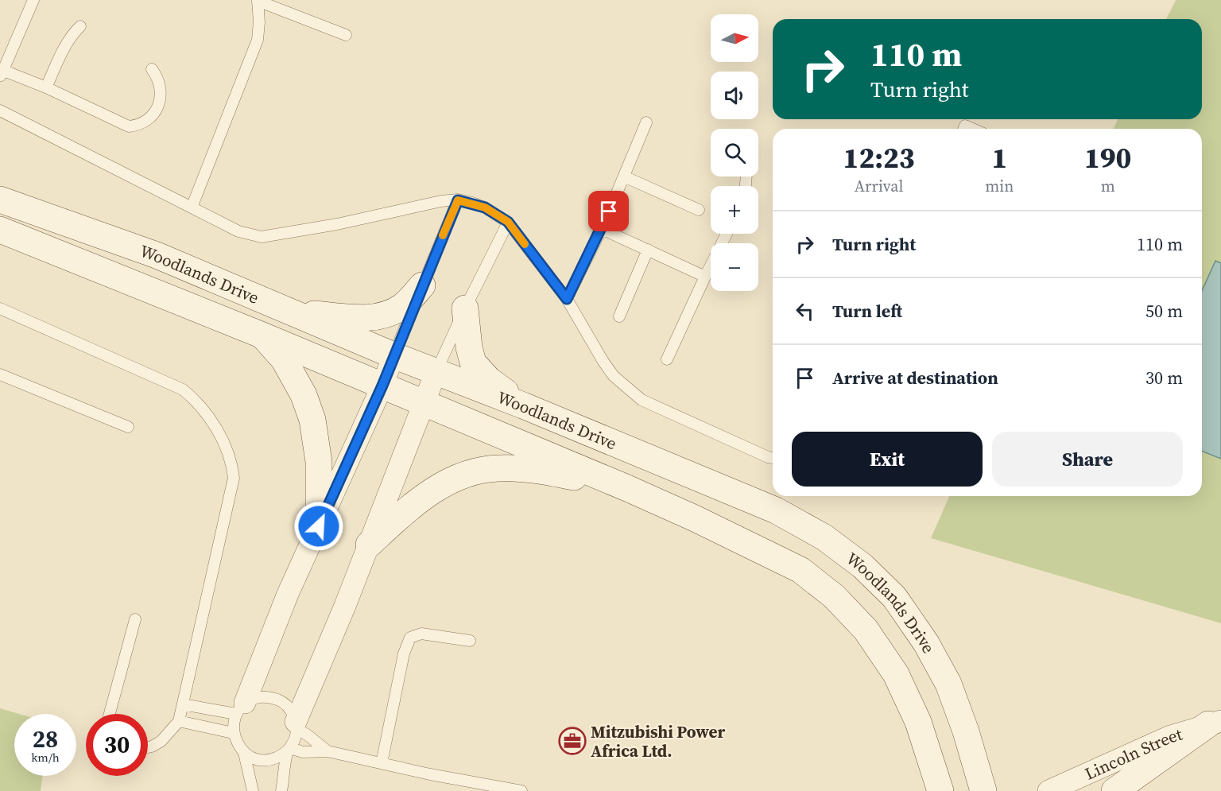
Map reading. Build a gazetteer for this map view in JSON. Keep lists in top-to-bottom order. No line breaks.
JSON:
{"streets":{"main road":["Woodlands Drive"],"street":["Lincoln Street"]},"places":{"office":["Mitzubishi Power Africa Ltd."]},"north":"right","page":{"map_buttons":["+","−"],"turn":["110 m","Turn right"],"eta":["12:23","Arrival","1","min","190","m"],"list":[{"name":"Turn right","value":"110 m"},{"name":"Turn left","value":"50 m"},{"name":"Arrive at destination","value":"30 m"}],"buttons":["Exit","Share"],"speed":"28 km/h","limit":"30"}}
